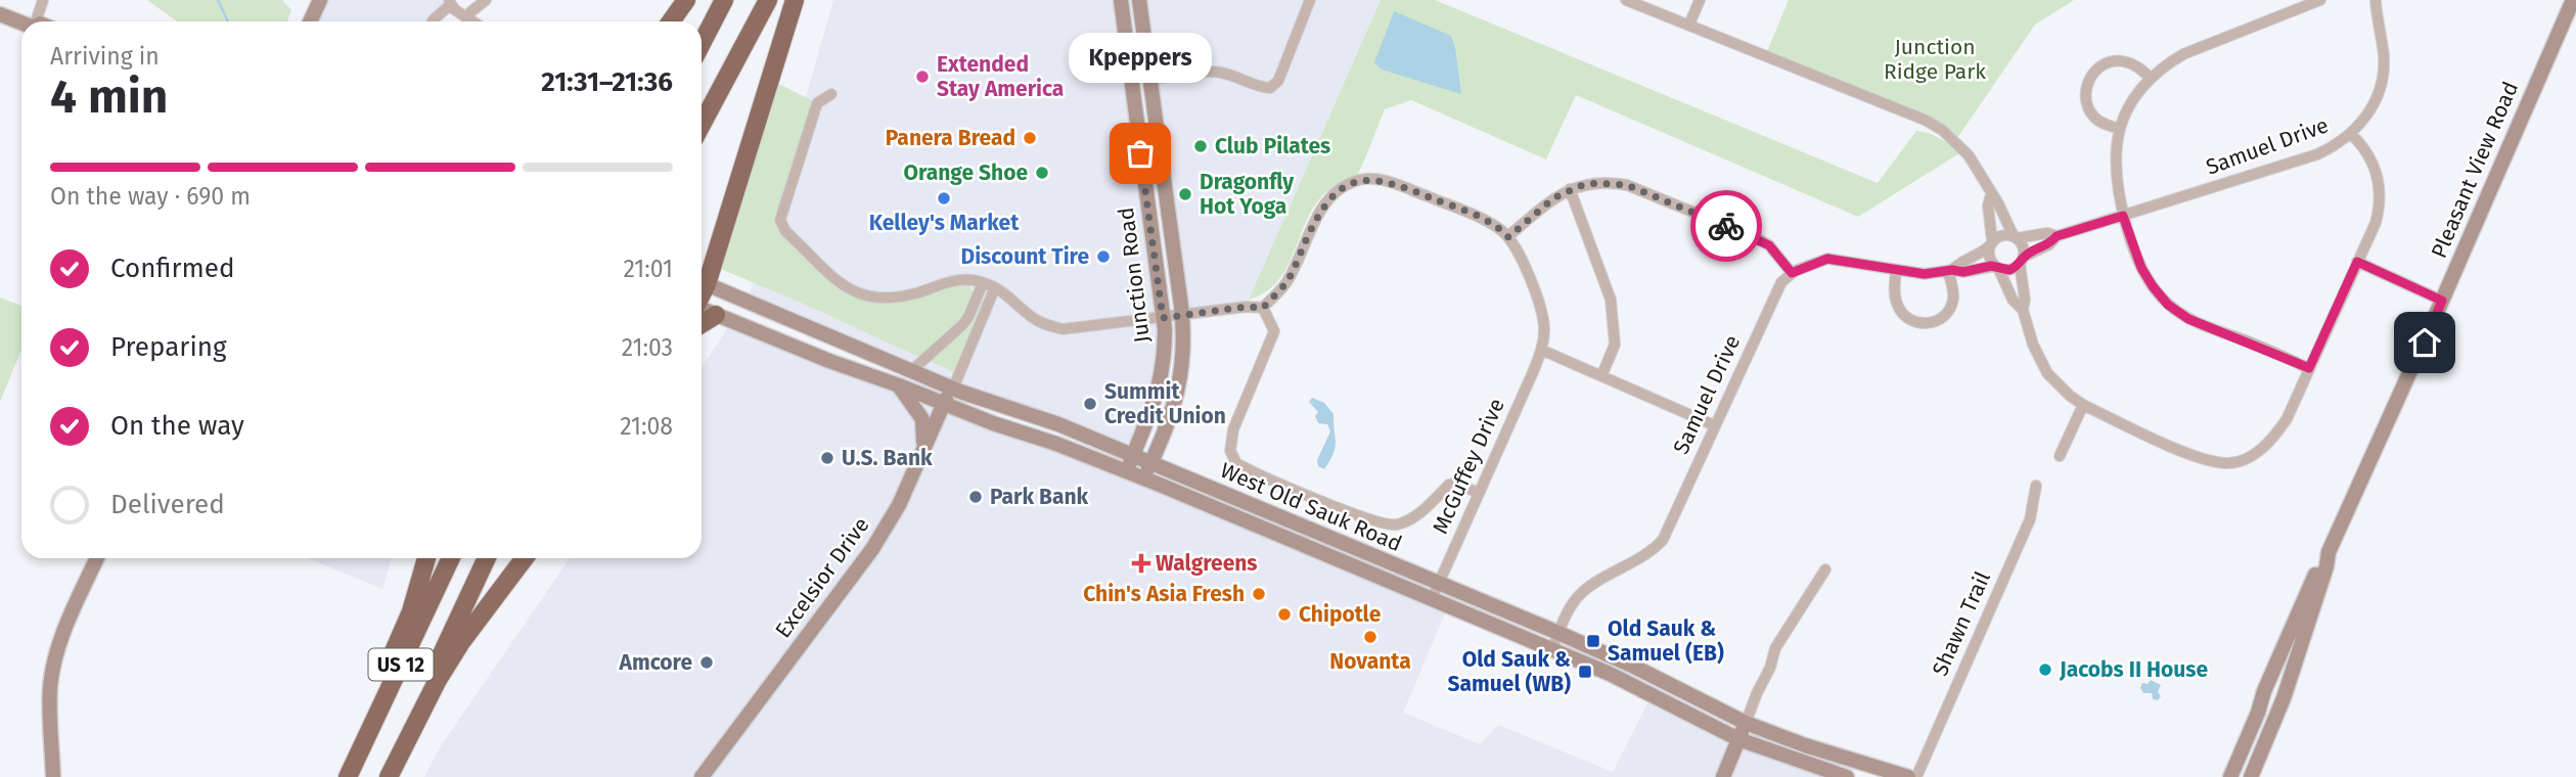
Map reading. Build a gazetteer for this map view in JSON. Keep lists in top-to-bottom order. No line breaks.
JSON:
{"streets":{"highway":["US 12"],"street":["Samuel Drive","Pleasant View Road","Junction Road","McGuffey Drive","West Old Sauk Road","Excelsior Drive","Shawn Trail"]},"crossings":[["Samuel Drive","West Old Sauk Road"],["Junction Road","West Old Sauk Road"],["McGuffey Drive","West Old Sauk Road"],["West Old Sauk Road","Excelsior Drive"]],"parks":["Junction Ridge Park"],"places":{"other":["Extended Stay America","Panera Bread","Club Pilates","Kpeppers","Orange Shoe","Dragonfly Hot Yoga","Kelley's Market","Discount Tire","Summit Credit Union","U.S. Bank","Park Bank","Chin's Asia Fresh","Chipotle","Novanta","Amcore","Jacobs II House"],"health":["Walgreens"],"transit":["Old Sauk & Samuel (EB)","Old Sauk & Samuel (WB)"]},"page":{"heading":["4 min","Arriving in","21:31–21:36"],"bubble":"Kpeppers","bar":"On the way · 690 m","list":[["Confirmed","21:01"],["Preparing","21:03"],["On the way","21:08"],"Delivered"]}}
